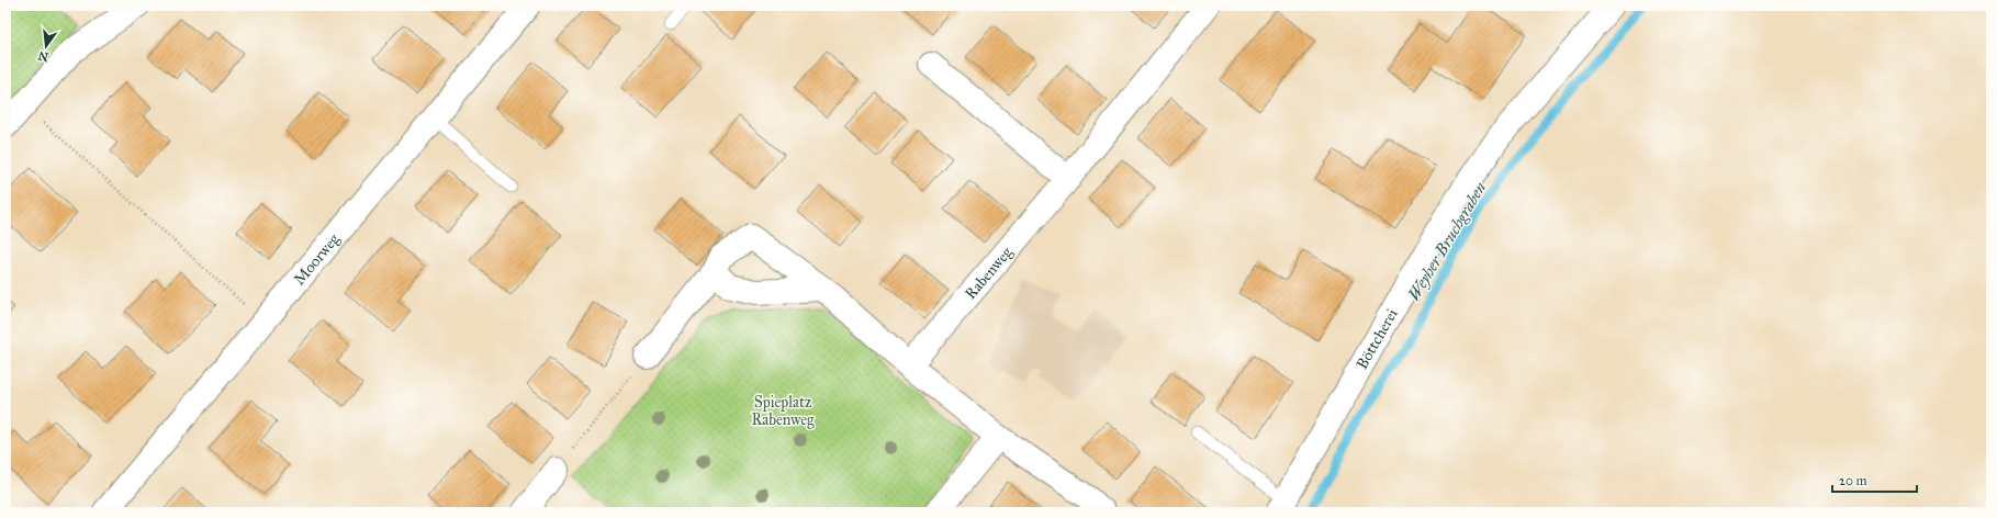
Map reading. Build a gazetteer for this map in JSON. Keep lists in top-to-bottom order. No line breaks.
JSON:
{"streets":{"street":["Moorweg","Rabenweg","Böttcherei"]},"water":["Weyher Bruchgraben"],"parks":["Spieplatz Rabenweg"],"scale_bar":"20 m","north":"bottom"}
